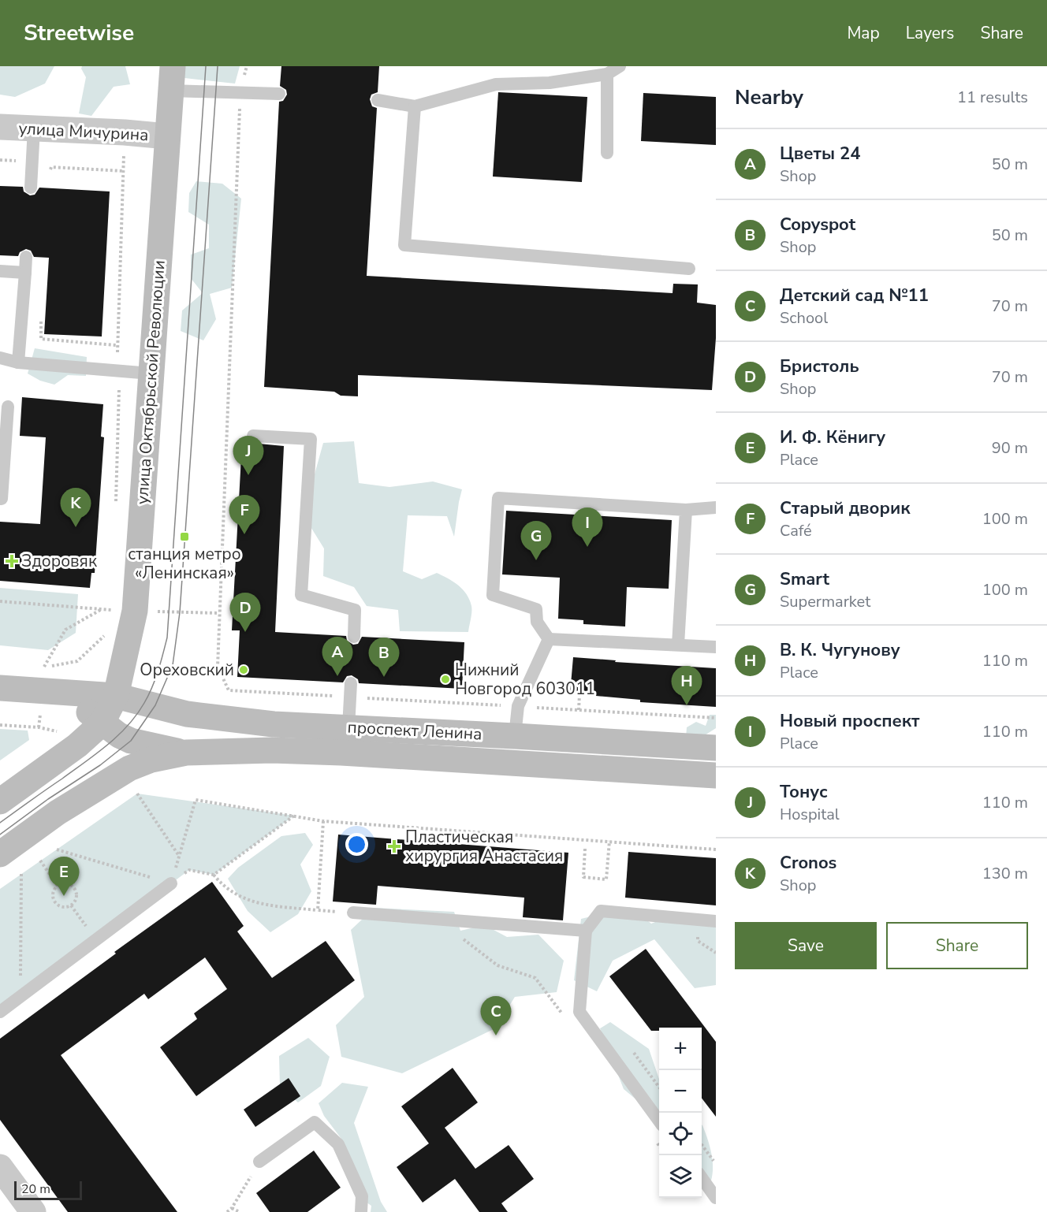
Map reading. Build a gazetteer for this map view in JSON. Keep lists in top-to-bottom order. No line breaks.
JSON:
{"streets":{"main road":["улица Октябрьской Революции","проспект Ленина"],"street":["улица Мичурина"]},"crossings":[["улица Мичурина","улица Октябрьской Революции"],["улица Октябрьской Революции","проспект Ленина"]],"places":{"transit":["станция метро «Ленинская»"],"health":["Здоровяк","Пластическая хирургия Анастасия"],"other":["Ореховский","Нижний Новгород 603011"]},"scale_bar":"20 m","page":{"header":"Streetwise","nav":["Map","Layers","Share"],"heading":["Nearby","11 results"],"list":[{"mark":"A","name":"Цветы 24","note":"Shop","value":"50 m"},{"mark":"B","name":"Copyspot","note":"Shop","value":"50 m"},{"mark":"C","name":"Детский сад №11","note":"School","value":"70 m"},{"mark":"D","name":"Бристоль","note":"Shop","value":"70 m"},{"mark":"E","name":"И. Ф. Кёнигу","note":"Place","value":"90 m"},{"mark":"F","name":"Старый дворик","note":"Café","value":"100 m"},{"mark":"G","name":"Smart","note":"Supermarket","value":"100 m"},{"mark":"H","name":"В. К. Чугунову","note":"Place","value":"110 m"},{"mark":"I","name":"Новый проспект","note":"Place","value":"110 m"},{"mark":"J","name":"Тонус","note":"Hospital","value":"110 m"},{"mark":"K","name":"Cronos","note":"Shop","value":"130 m"}],"pins":["J","K","F","I","G","D","A","B","H","E","C"],"buttons":["Save","Share"],"map_buttons":["+","−"],"scale":"20 m"}}
